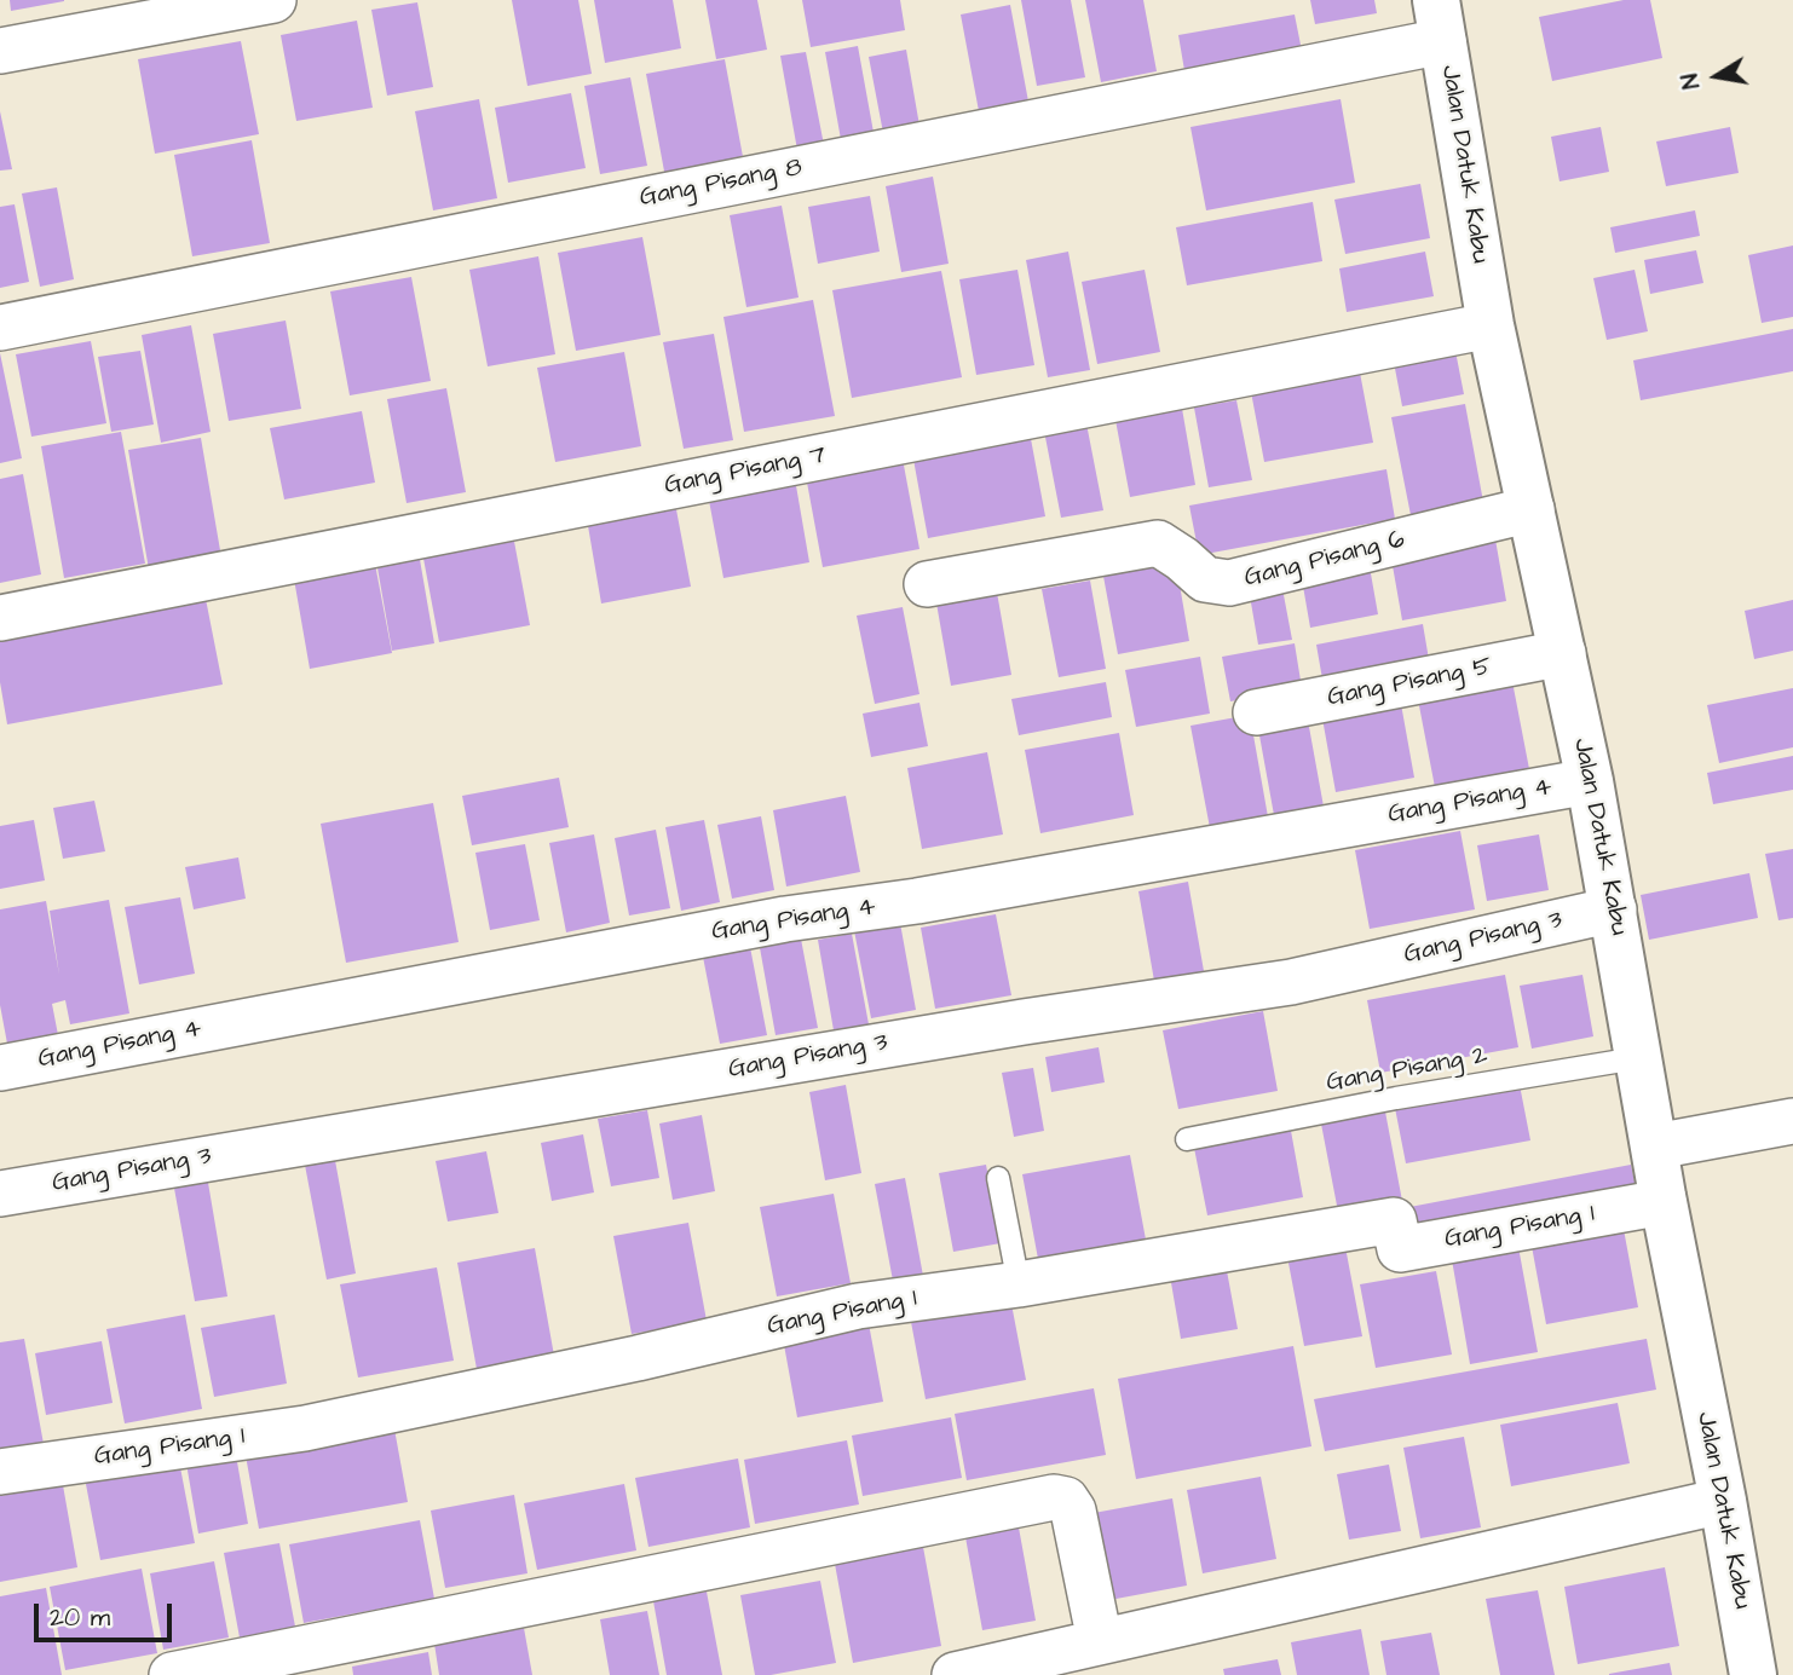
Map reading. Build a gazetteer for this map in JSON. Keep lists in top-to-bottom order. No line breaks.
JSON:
{"streets":{"street":["Jalan Datuk Kabu","Gang Pisang 8","Gang Pisang 7","Gang Pisang 6","Gang Pisang 5","Gang Pisang 4","Gang Pisang 3","Gang Pisang 1"],"lane":["Gang Pisang 2"]},"crossings":[["Jalan Datuk Kabu","Gang Pisang 8"],["Jalan Datuk Kabu","Gang Pisang 7"],["Jalan Datuk Kabu","Gang Pisang 6"],["Jalan Datuk Kabu","Gang Pisang 5"],["Jalan Datuk Kabu","Gang Pisang 4"],["Jalan Datuk Kabu","Gang Pisang 3"],["Jalan Datuk Kabu","Gang Pisang 2"],["Jalan Datuk Kabu","Gang Pisang 1"]],"scale_bar":"20 m","north":"left"}
